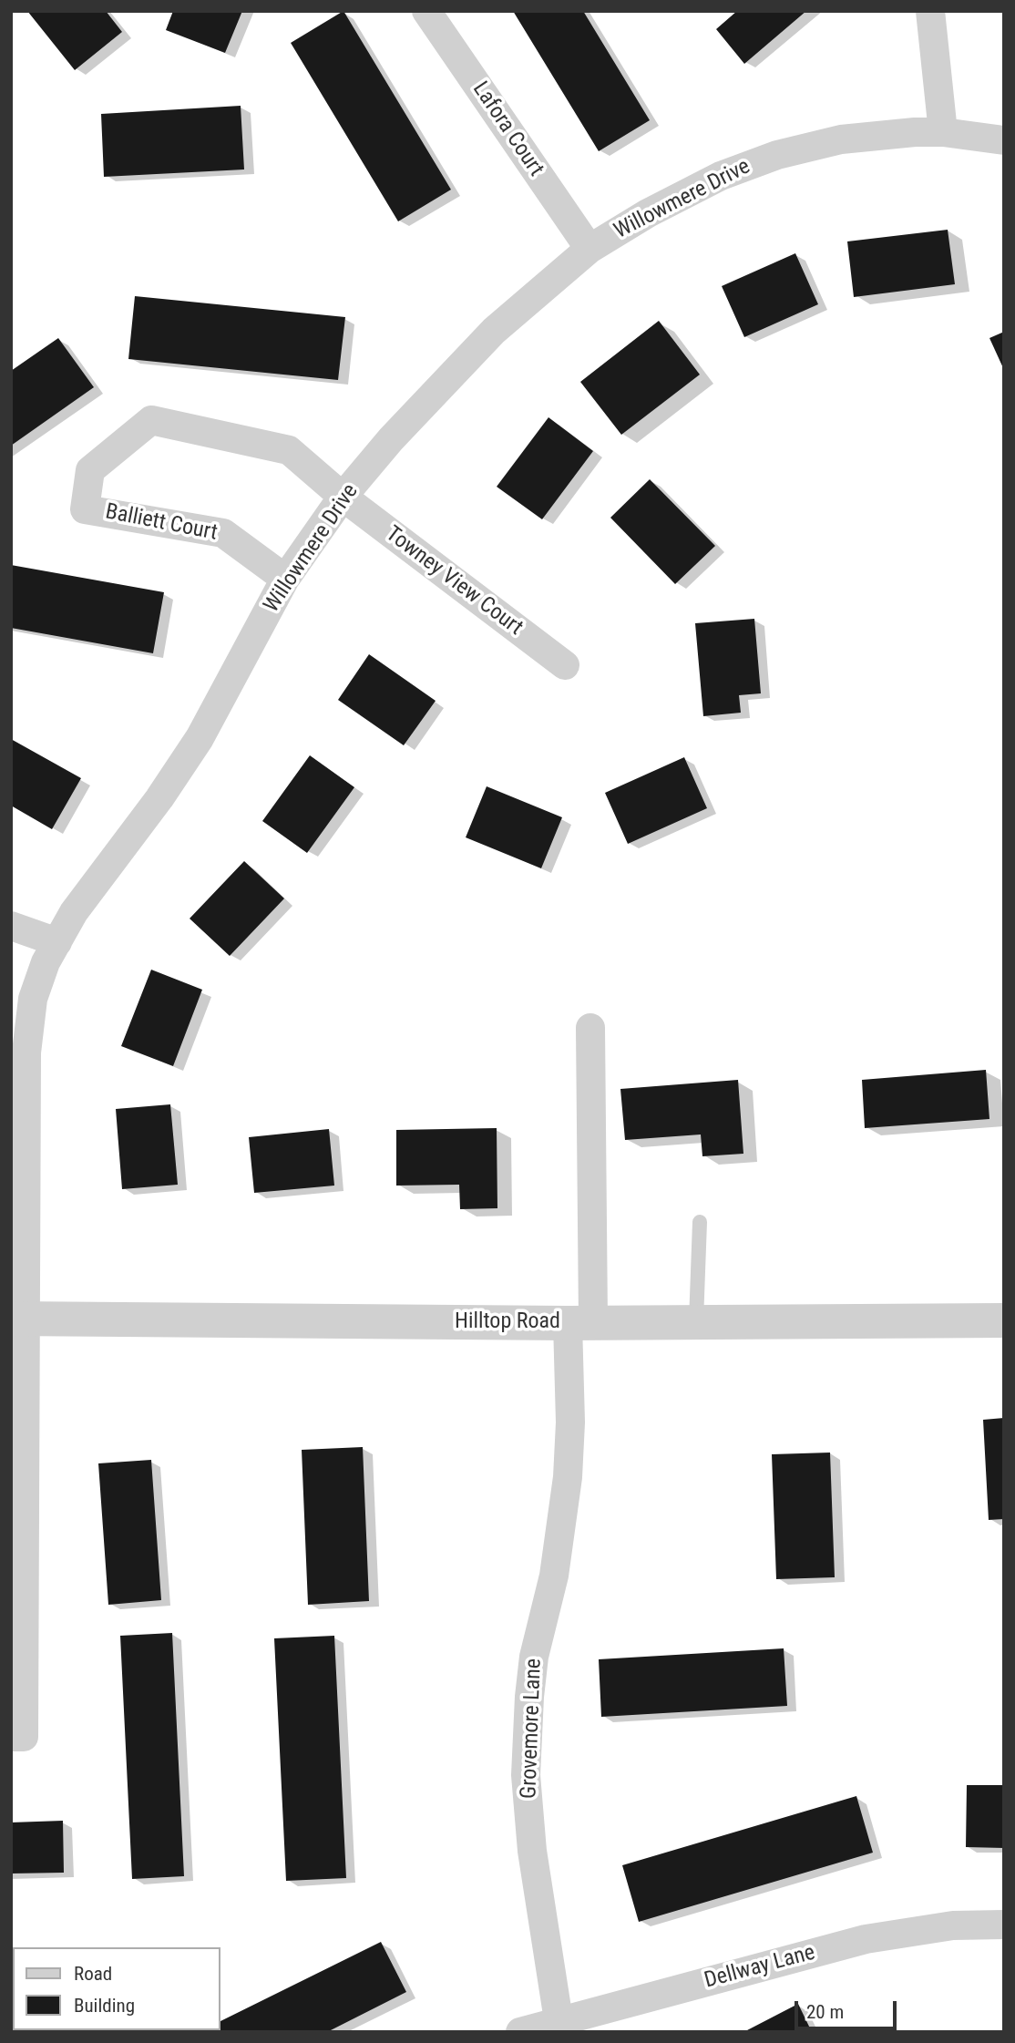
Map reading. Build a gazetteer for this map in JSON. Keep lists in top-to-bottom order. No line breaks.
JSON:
{"streets":{"street":["Lafora Court","Willowmere Drive","Balliett Court","Towney View Court","Hilltop Road","Grovemore Lane","Dellway Lane"]},"crossings":[["Lafora Court","Willowmere Drive"],["Willowmere Drive","Balliett Court"],["Willowmere Drive","Towney View Court"],["Willowmere Drive","Hilltop Road"],["Balliett Court","Towney View Court"],["Hilltop Road","Grovemore Lane"],["Grovemore Lane","Dellway Lane"]],"legend":["Road","Building"],"scale_bar":"20 m"}
